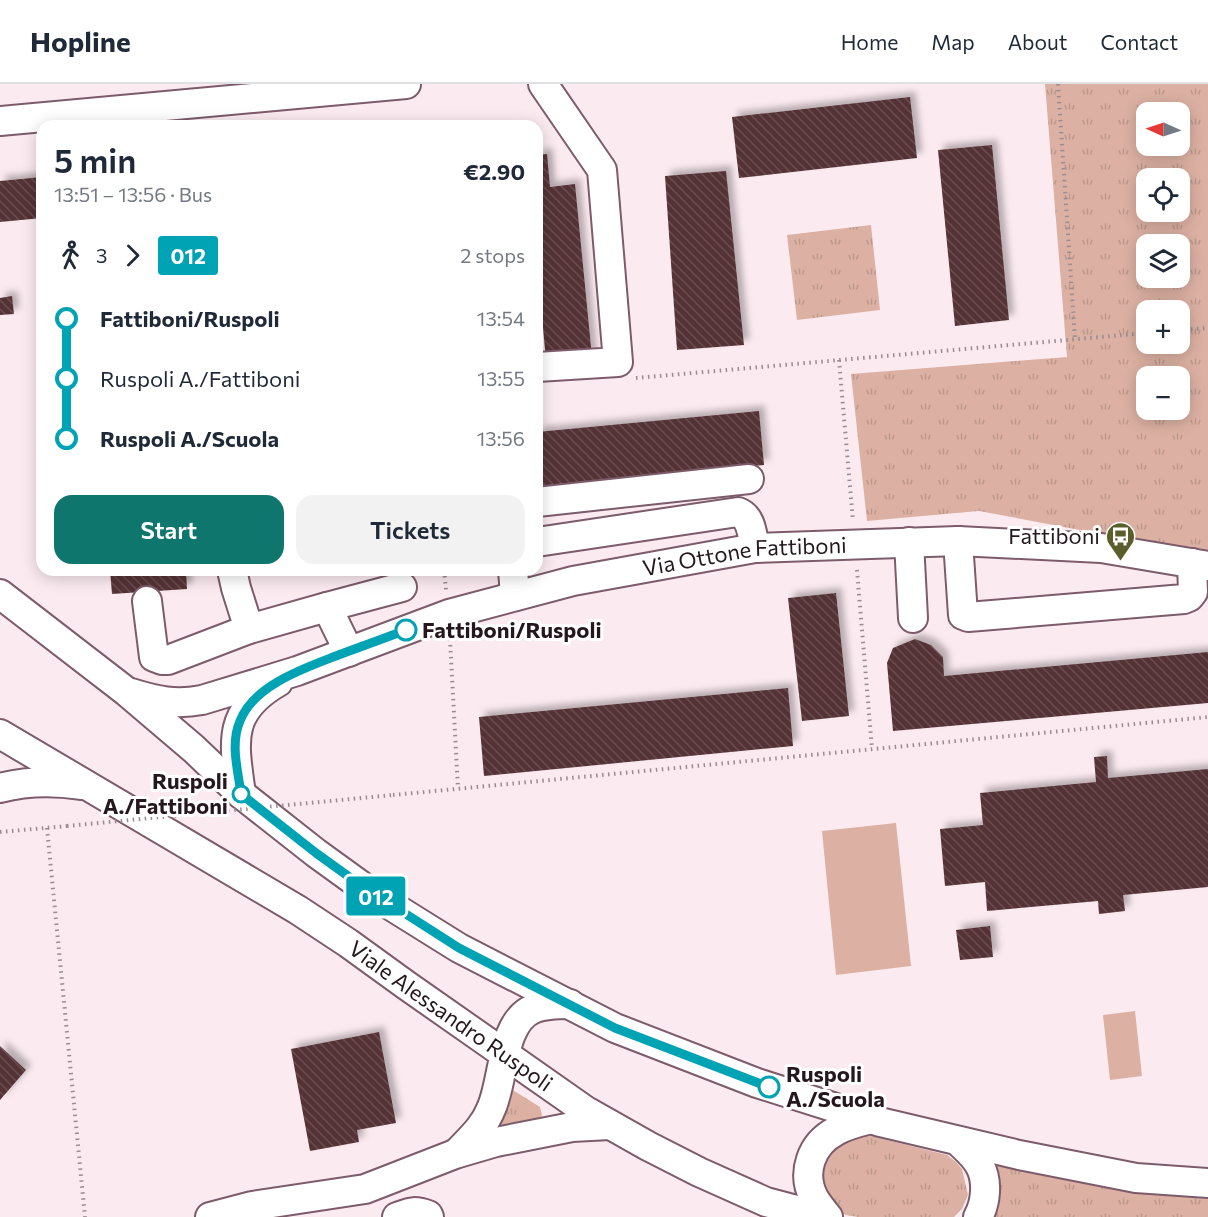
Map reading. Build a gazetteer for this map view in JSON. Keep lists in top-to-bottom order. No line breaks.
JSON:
{"streets":{"street":["Via Ottone Fattiboni","Viale Alessandro Ruspoli"]},"places":{"bus stop":["Fattiboni"],"other":["Fattiboni/Ruspoli","Ruspoli A./Fattiboni","Ruspoli A./Scuola"]},"lines":["bus line 012"],"north":"left","page":{"header":"Hopline","nav":["Home","Map","About","Contact"],"on_map":"012","map_buttons":["+","−"],"heading":["5 min","13:51 – 13:56 · Bus","€2.90"],"legs":["3","012","2 stops"],"list":[{"name":"Fattiboni/Ruspoli","value":"13:54"},{"name":"Ruspoli A./Fattiboni","value":"13:55"},{"name":"Ruspoli A./Scuola","value":"13:56"}],"buttons":["Start","Tickets"]}}
